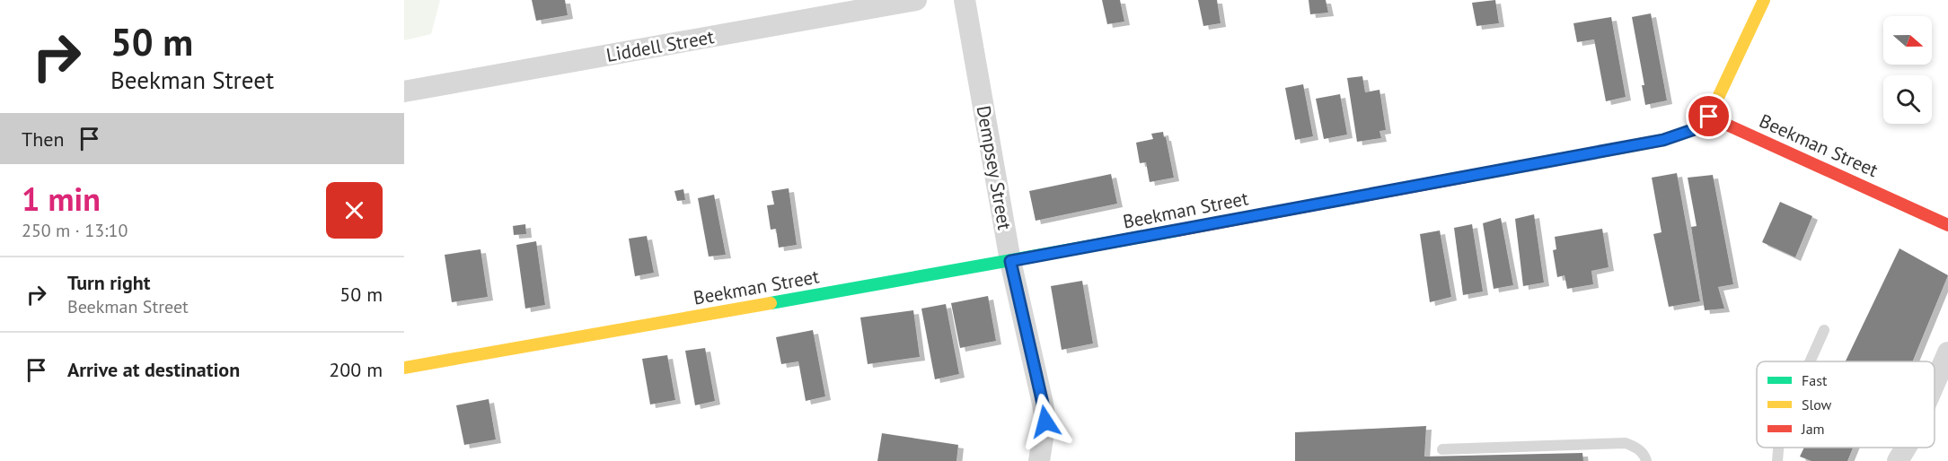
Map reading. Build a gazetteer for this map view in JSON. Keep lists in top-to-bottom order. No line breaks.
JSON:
{"streets":{"main road":["Beekman Street"],"street":["Liddell Street","Dempsey Street"]},"crossings":[["Beekman Street","Dempsey Street"]],"legend":["Fast","Slow","Jam"],"north":"right","page":{"turn":["50 m","Beekman Street"],"then":"Then","heading":["1 min","250 m · 13:10"],"list":[{"name":"Turn right","note":"Beekman Street","value":"50 m"},{"name":"Arrive at destination","value":"200 m"}]}}
